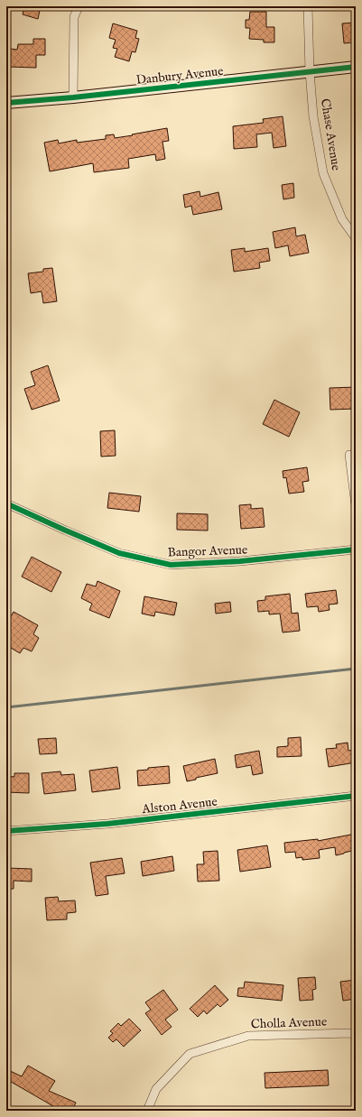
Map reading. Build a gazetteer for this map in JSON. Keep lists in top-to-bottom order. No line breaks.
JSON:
{"streets":{"street":["Danbury Avenue","Chase Avenue","Bangor Avenue","Alston Avenue","Cholla Avenue"]},"crossings":[["Danbury Avenue","Chase Avenue"]]}
